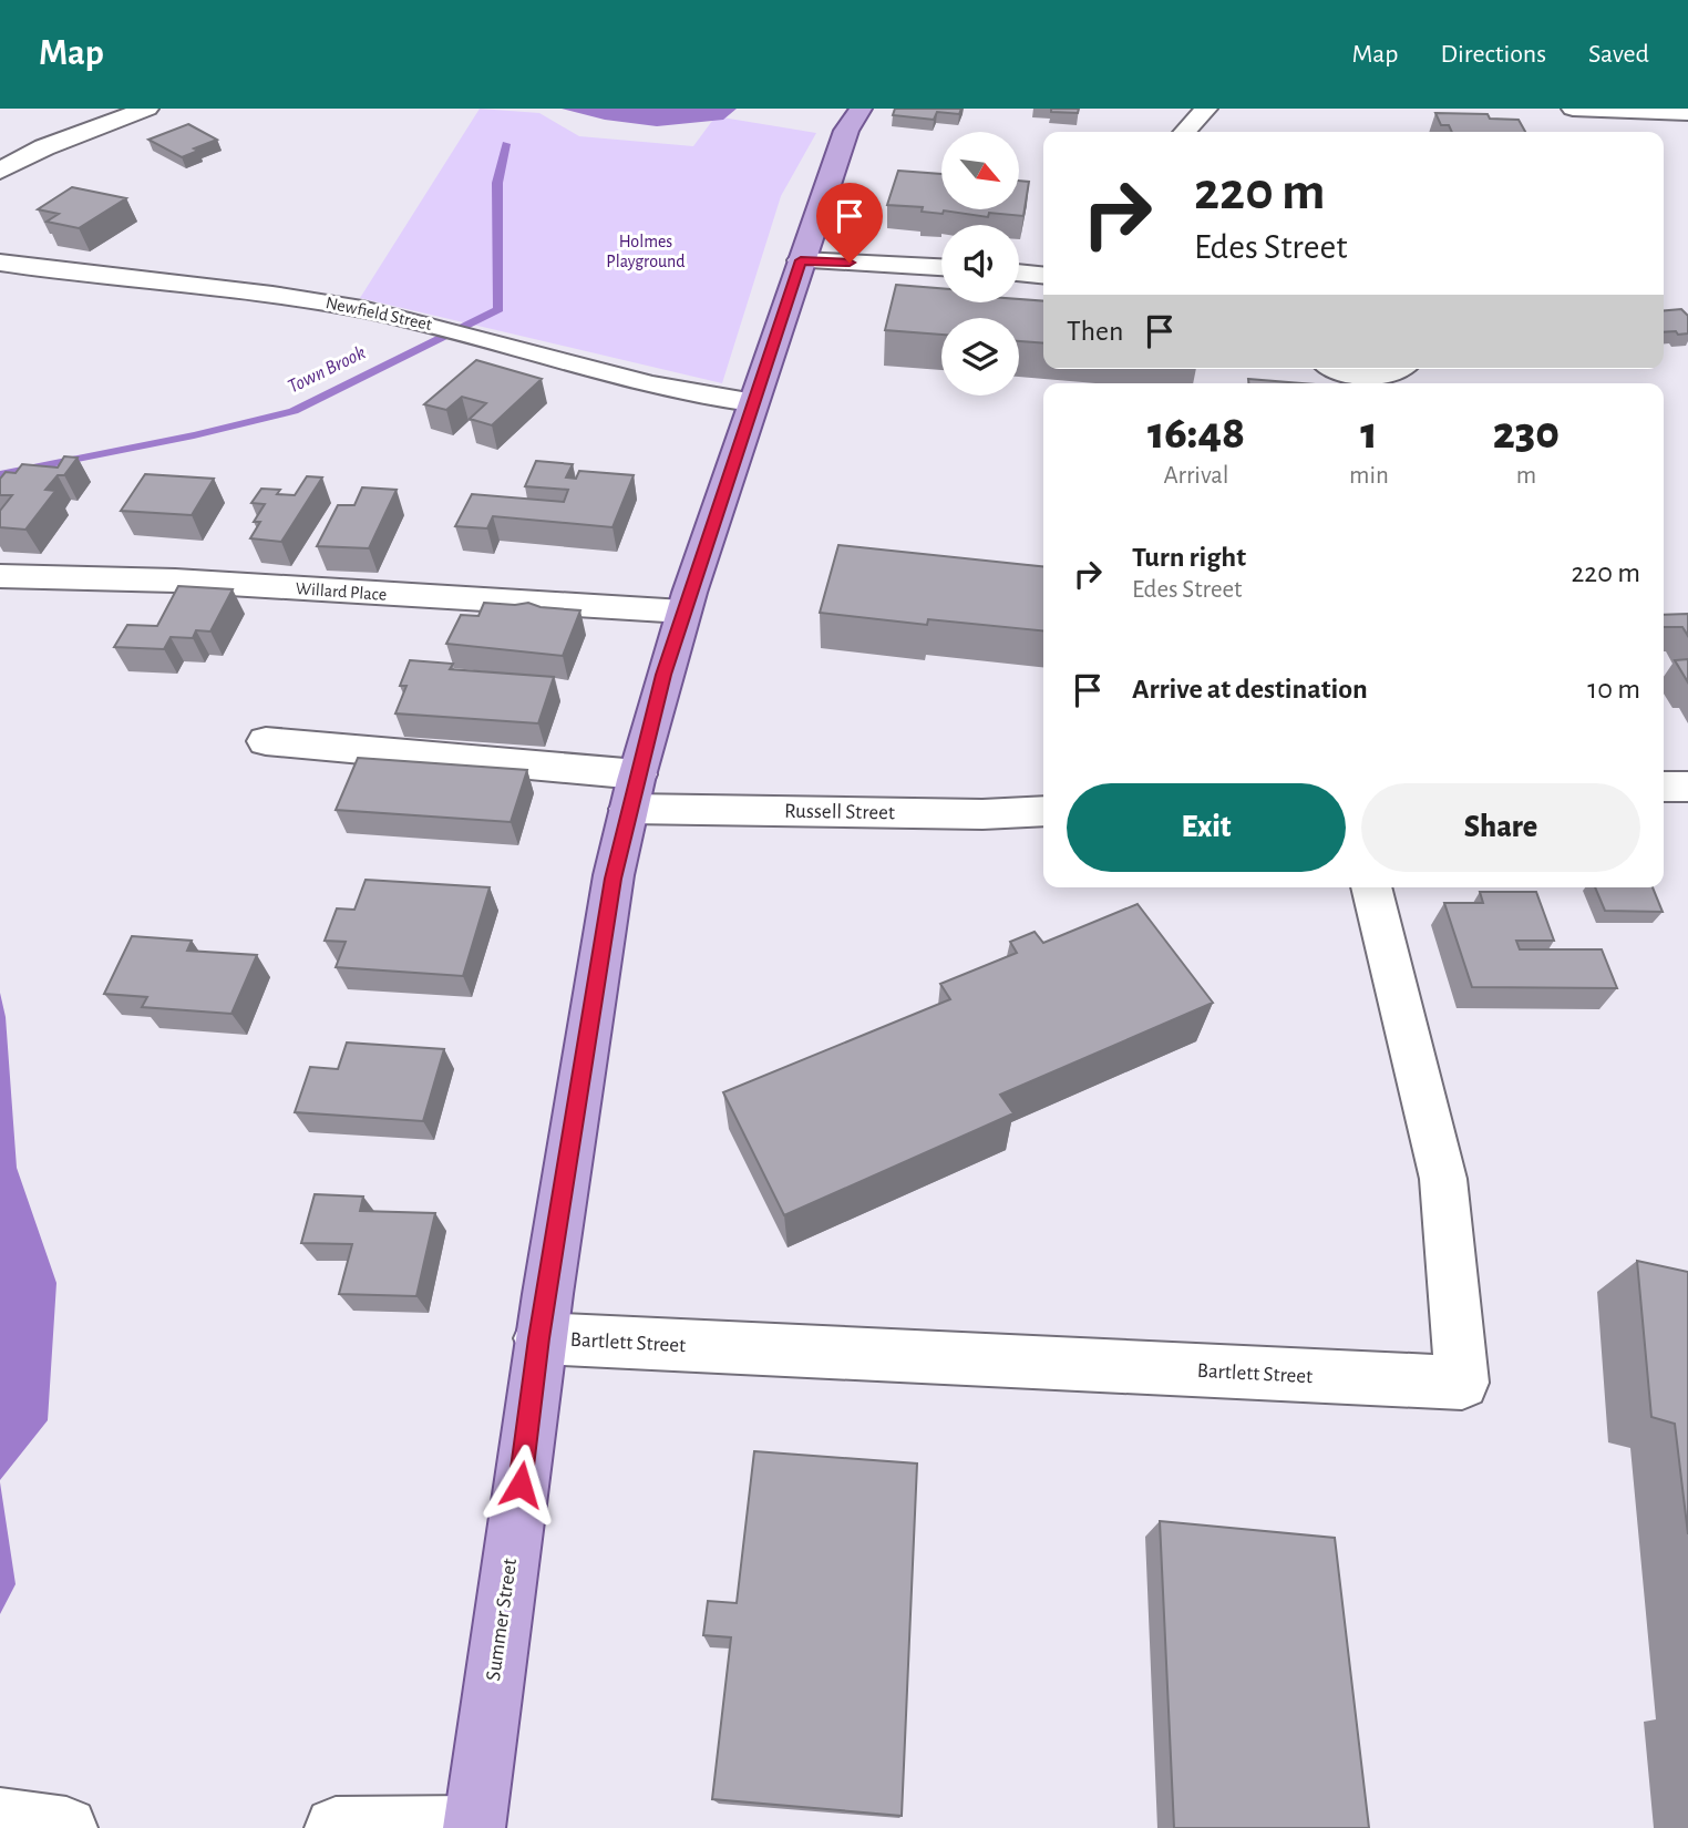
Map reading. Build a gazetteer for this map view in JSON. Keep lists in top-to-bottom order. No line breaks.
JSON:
{"streets":{"main road":["Summer Street"],"street":["Newfield Street","Willard Place","Russell Street","Bartlett Street"]},"crossings":[["Newfield Street","Summer Street"],["Willard Place","Summer Street"],["Russell Street","Summer Street"],["Bartlett Street","Summer Street"]],"water":["Town Brook"],"parks":["Holmes Playground"],"north":"bottom right","page":{"header":"Map","nav":["Map","Directions","Saved"],"turn":["220 m","Edes Street"],"then":"Then","eta":["16:48","Arrival","1","min","230","m"],"list":[{"name":"Turn right","note":"Edes Street","value":"220 m"},{"name":"Arrive at destination","value":"10 m"}],"buttons":["Exit","Share"]}}
